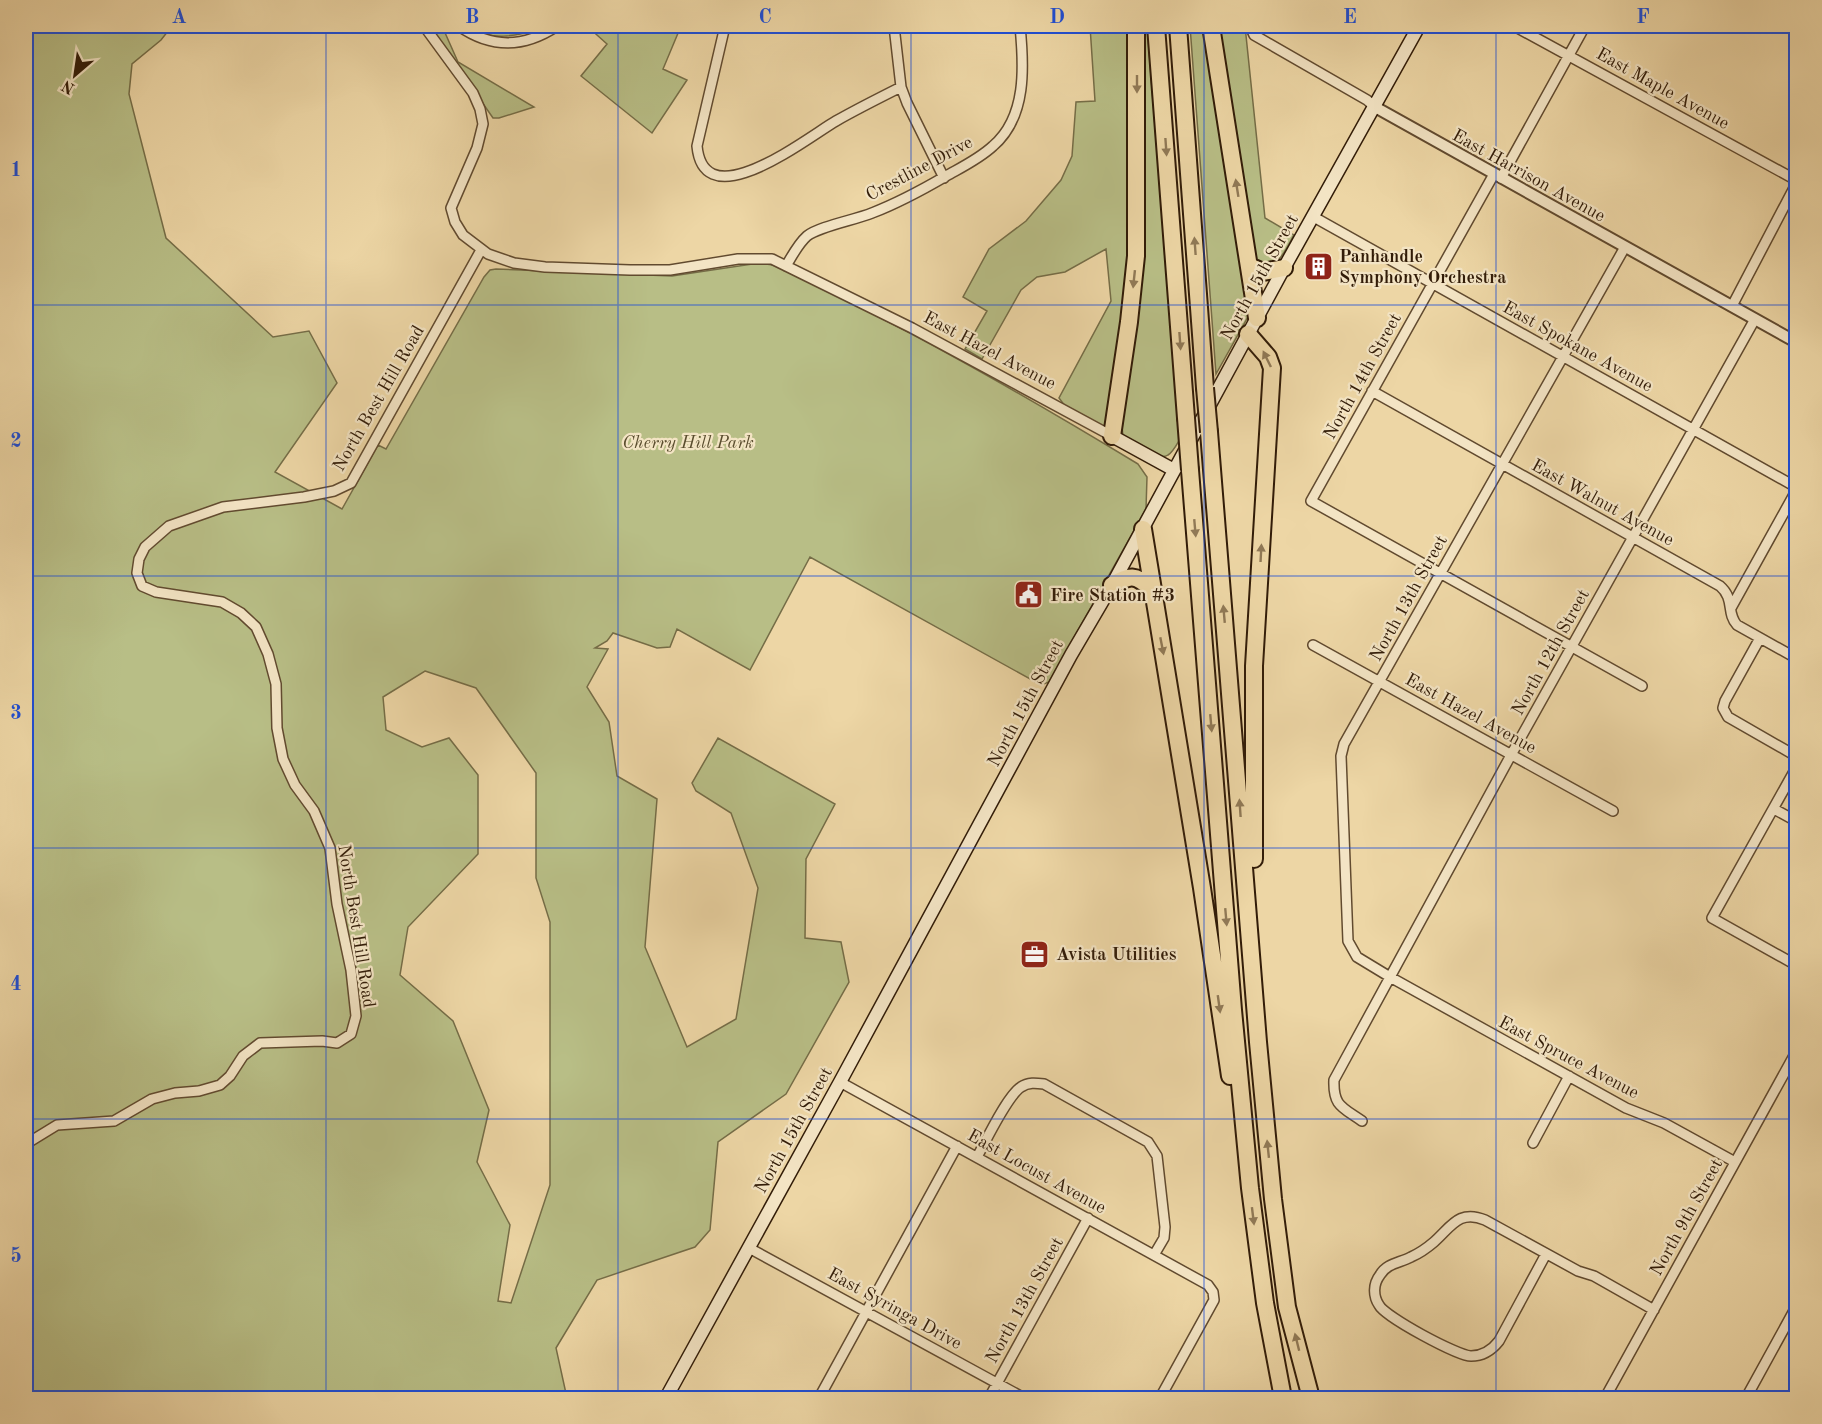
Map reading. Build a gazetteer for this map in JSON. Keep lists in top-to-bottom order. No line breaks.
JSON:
{"streets":{"main road":["North 15th Street","East Hazel Avenue"],"street":["East Maple Avenue","Crestline Drive","East Harrison Avenue","East Spokane Avenue","North 14th Street","North Best Hill Road","East Walnut Avenue","North 13th Street","North 12th Street","East Spruce Avenue","East Locust Avenue","North 9th Street","East Syringa Drive"]},"crossings":[["East Maple Avenue","North 14th Street"],["Crestline Drive","East Hazel Avenue"],["East Harrison Avenue","North 15th Street"],["East Harrison Avenue","North 14th Street"],["East Harrison Avenue","North 13th Street"],["East Harrison Avenue","North 12th Street"],["North 15th Street","East Spokane Avenue"],["North 15th Street","East Hazel Avenue"],["North 15th Street","East Locust Avenue"],["North 15th Street","East Syringa Drive"],["East Spokane Avenue","North 14th Street"],["East Spokane Avenue","North 13th Street"],["East Spokane Avenue","North 12th Street"],["East Hazel Avenue","North Best Hill Road"],["East Hazel Avenue","North 13th Street"],["East Hazel Avenue","North 12th Street"],["North 14th Street","East Walnut Avenue"],["North 14th Street","North 13th Street"],["East Walnut Avenue","North 13th Street"],["East Walnut Avenue","North 12th Street"],["North 13th Street","North 12th Street"],["North 13th Street","East Spruce Avenue"],["North 13th Street","East Locust Avenue"],["North 13th Street","East Syringa Drive"],["North 12th Street","East Spruce Avenue"],["East Spruce Avenue","North 9th Street"]],"parks":["Cherry Hill Park"],"places":{"building":["Panhandle Symphony Orchestra"],"public building":["Fire Station #3"],"office":["Avista Utilities"]},"north":"bottom left","grid":{"columns":["A","B","C","D","E","F"],"rows":["1","2","3","4","5"]}}
